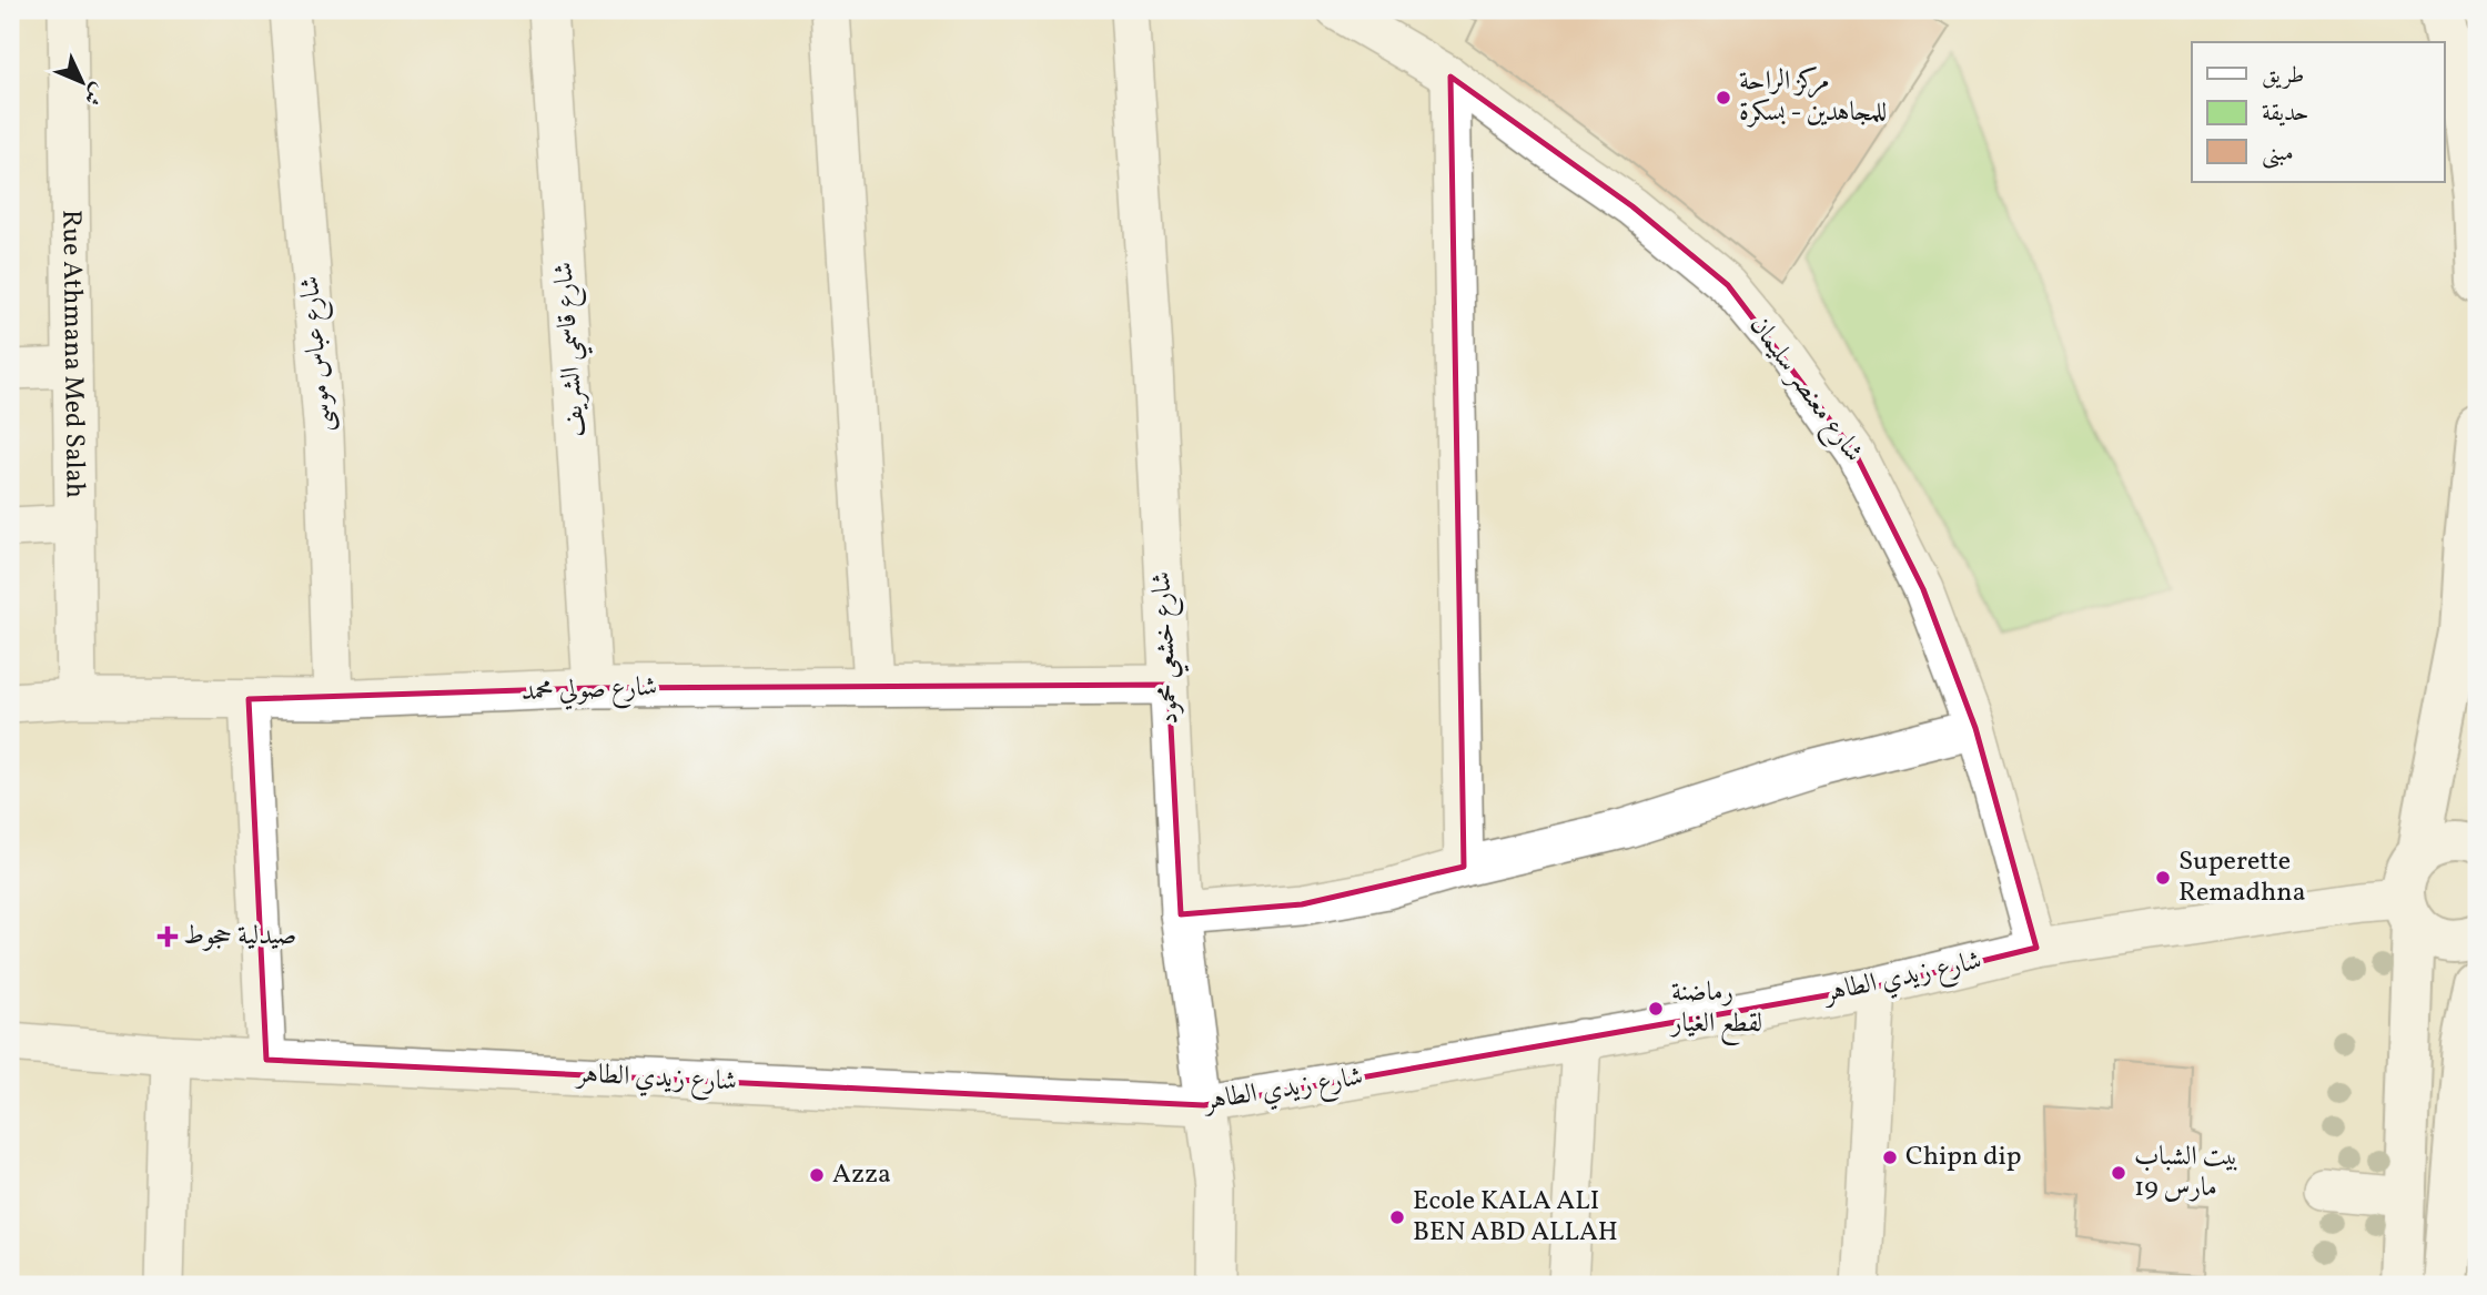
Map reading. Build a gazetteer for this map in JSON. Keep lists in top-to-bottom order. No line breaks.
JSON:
{"streets":{"street":["شارع قاسمي الشريف","Rue Athmana Med Salah","شارع عباس موسى","شارع معنصر سليمان","شارع خشعي محمود","شارع صولي محمد","شارع زيدي الطاهر"]},"crossings":[["شارع قاسمي الشريف","شارع صولي محمد"],["Rue Athmana Med Salah","شارع صولي محمد"],["شارع عباس موسى","شارع صولي محمد"],["شارع معنصر سليمان","شارع زيدي الطاهر"],["شارع خشعي محمود","شارع صولي محمد"],["شارع خشعي محمود","شارع زيدي الطاهر"]],"places":{"other":["مركز الراحة للمجاهدين - بسكرة","Superette Remadhna","رماضنة لقطع الغيار","Chipn dip","بيت الشباب 19 مارس","Azza","Ecole KALA ALI BEN ABD ALLAH"],"health":["صيدلية حجوط"]},"legend":["طريق","حديقة","مبنى"],"north":"bottom right"}
